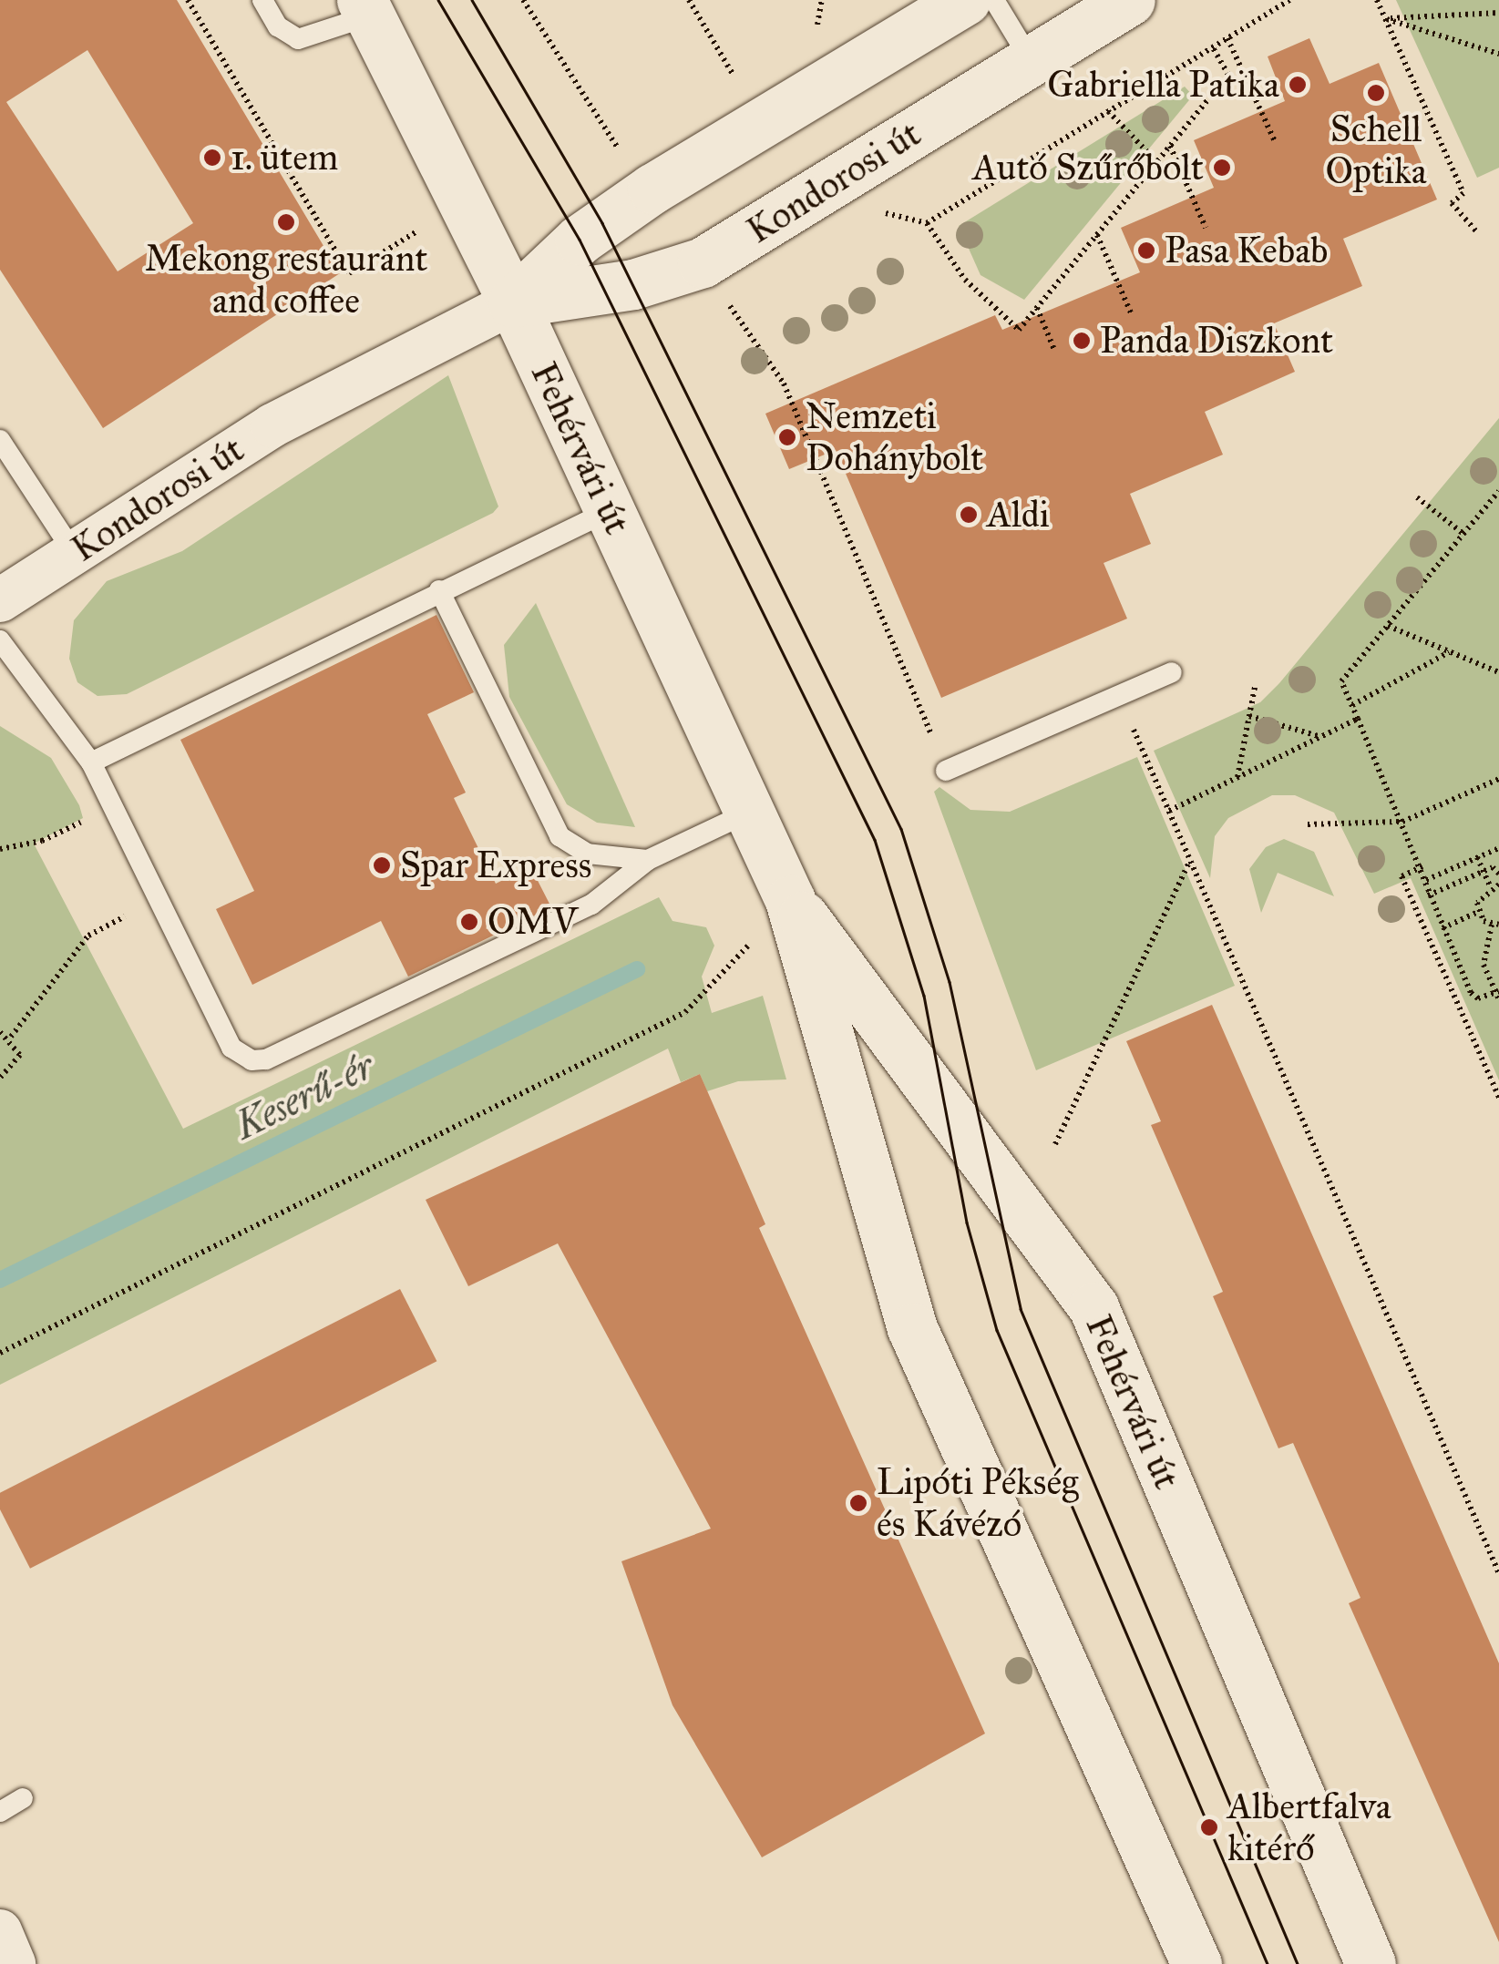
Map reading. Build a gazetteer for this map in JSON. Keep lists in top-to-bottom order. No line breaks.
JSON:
{"streets":{"street":["Kondorosi út","Fehérvári út"]},"crossings":[["Kondorosi út","Fehérvári út"]],"water":["Keserű-ér"],"places":["Gabriella Patika","Schell Optika","1. ütem","Autó Szűrőbolt","Mekong restaurant and coffee","Pasa Kebab","Panda Diszkont","Nemzeti Dohánybolt","Aldi","Spar Express","OMV","Lipóti Pékség és Kávézó","Albertfalva kitérő"]}
